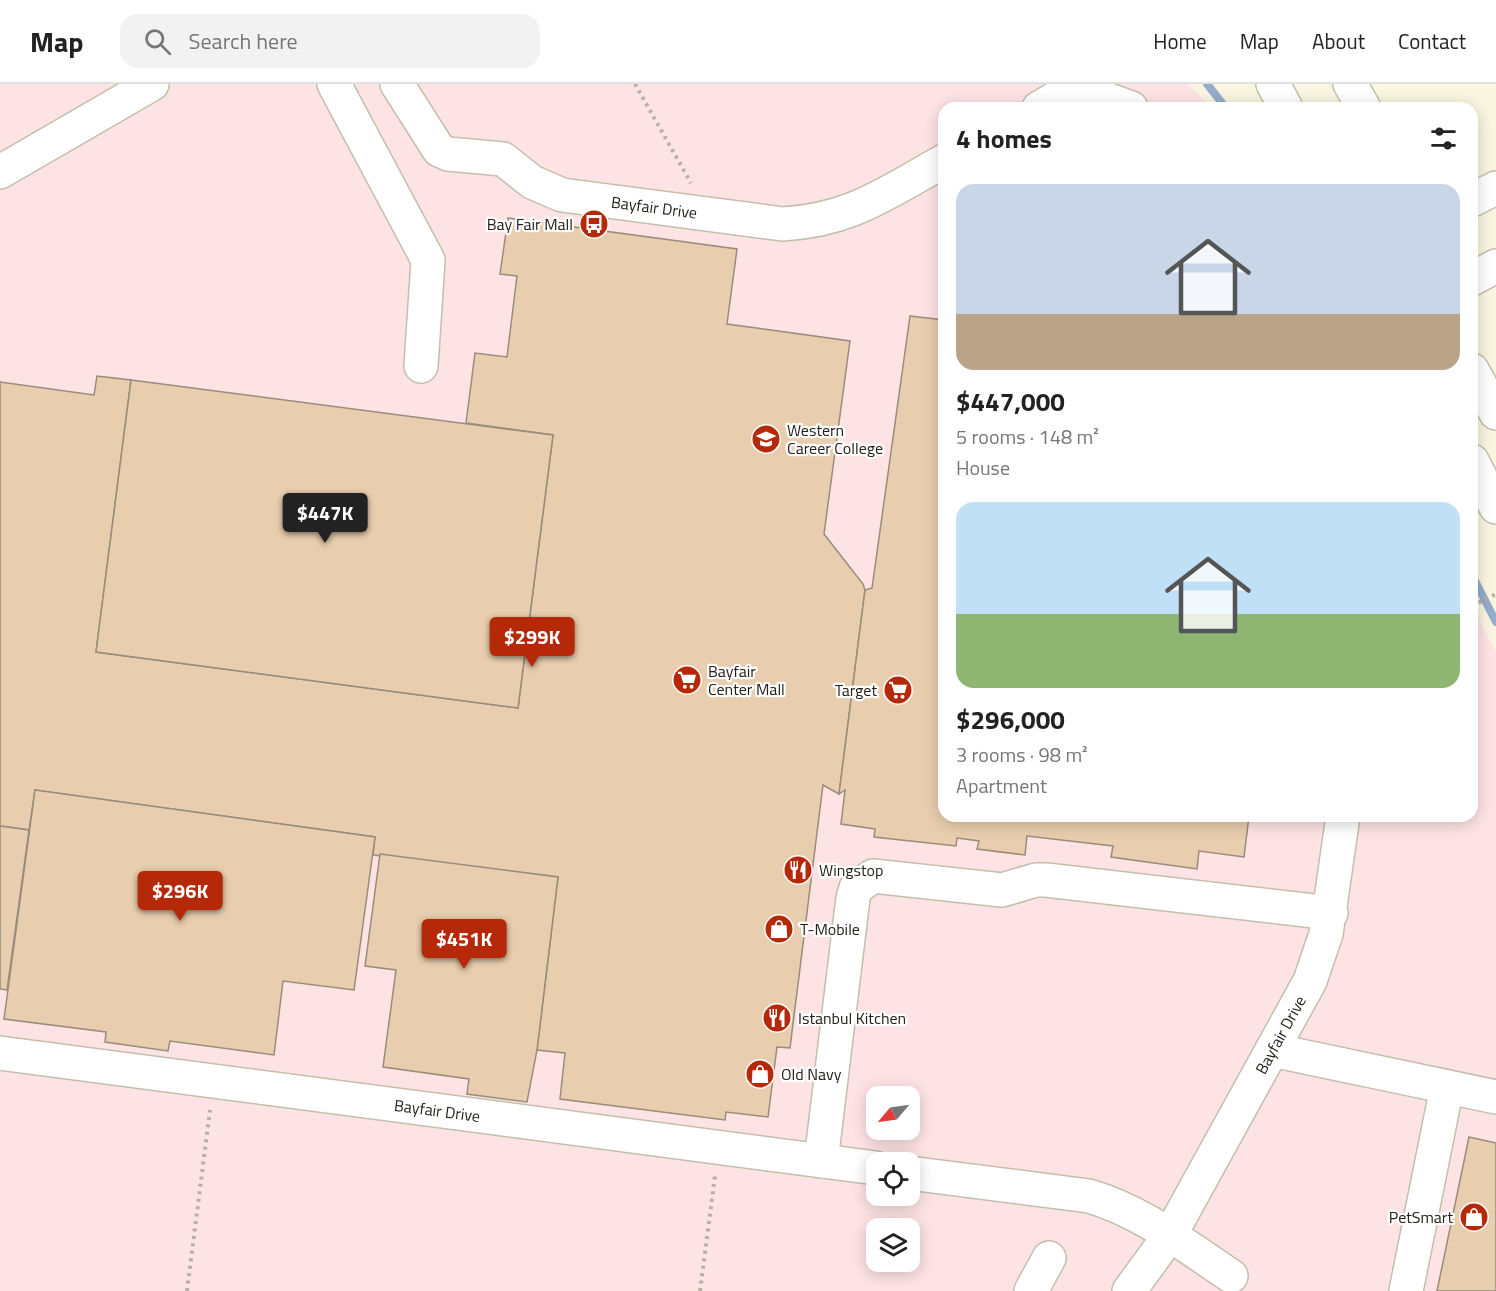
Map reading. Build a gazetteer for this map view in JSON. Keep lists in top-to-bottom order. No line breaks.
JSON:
{"streets":{"lane":["Bayfair Drive"]},"places":{"bus stop":["Bay Fair Mall"],"school or university":["Western Career College"],"supermarket":["Bayfair Center Mall","Target"],"restaurant":["Wingstop","Istanbul Kitchen"],"shop":["T-Mobile","Old Navy","PetSmart"]},"north":"bottom left","page":{"header":"Map","search":"Search here","nav":["Home","Map","About","Contact"],"heading":"4 homes","list":[{"name":"$447,000","note":"5 rooms · 148 m² · House"},{"name":"$296,000","note":"3 rooms · 98 m² · Apartment"}],"price":["$447K","$299K","$296K","$451K"]}}
